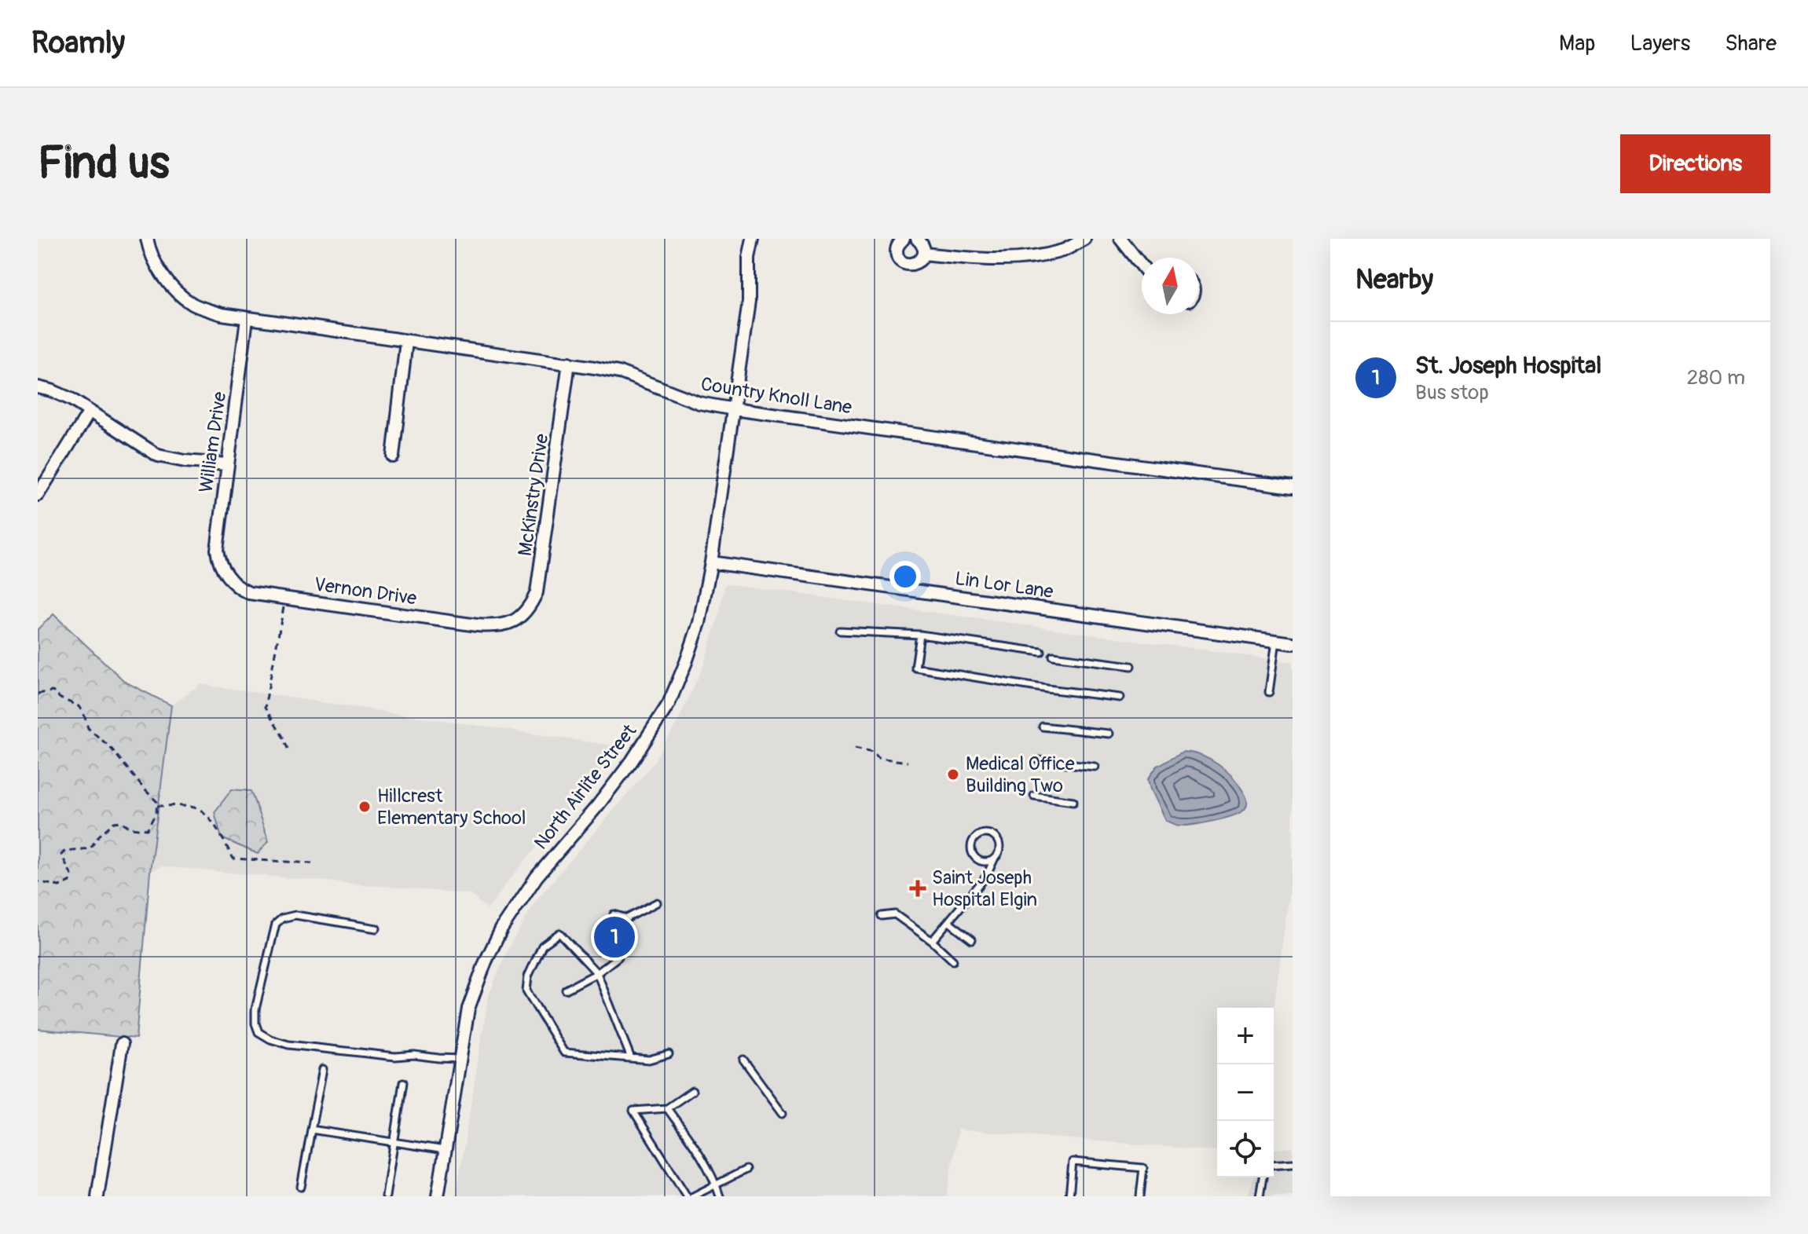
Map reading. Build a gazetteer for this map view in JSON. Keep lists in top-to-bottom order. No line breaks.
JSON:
{"streets":{"street":["Country Knoll Lane","William Drive","McKinstry Drive","Lin Lor Lane","Vernon Drive","North Airlite Street"]},"crossings":[["Country Knoll Lane","William Drive"],["Country Knoll Lane","McKinstry Drive"],["Country Knoll Lane","North Airlite Street"],["William Drive","Vernon Drive"],["McKinstry Drive","Vernon Drive"],["Lin Lor Lane","North Airlite Street"]],"places":{"other":["Medical Office Building Two","Hillcrest Elementary School"],"health":["Saint Joseph Hospital Elgin"]},"north":"top","page":{"header":"Roamly","nav":["Map","Layers","Share"],"buttons":"Directions","title":"Find us","heading":"Nearby","list":[{"mark":"1","name":"St. Joseph Hospital","note":"Bus stop","value":"280 m"}],"pins":"1","map_buttons":["+","−"]}}
